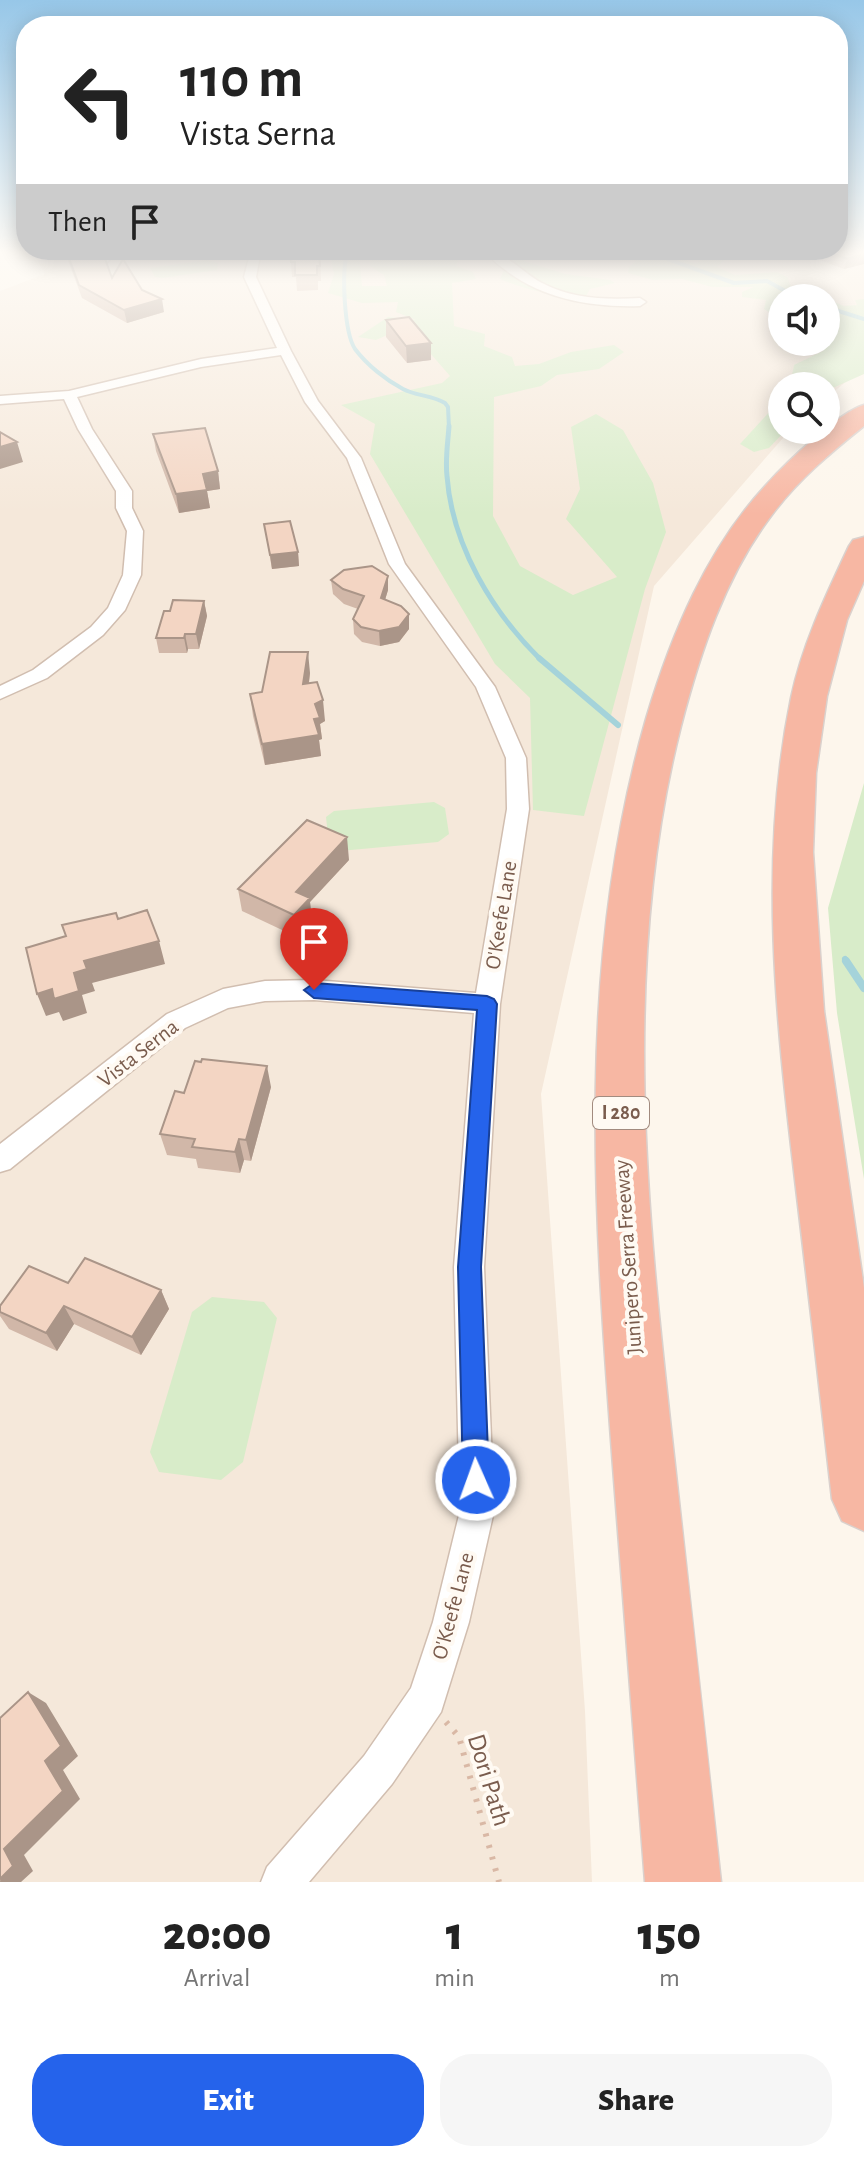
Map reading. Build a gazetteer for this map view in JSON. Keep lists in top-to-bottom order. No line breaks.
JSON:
{"streets":{"highway":["I 280","Junipero Serra Freeway"],"street":["O'Keefe Lane","Vista Serna"],"path":["Dori Path"]},"crossings":[["O'Keefe Lane","Vista Serna"],["O'Keefe Lane","Dori Path"]],"page":{"turn":["110 m","Vista Serna"],"then":"Then","eta":["20:00","Arrival","1","min","150","m"],"buttons":["Exit","Share"]}}
